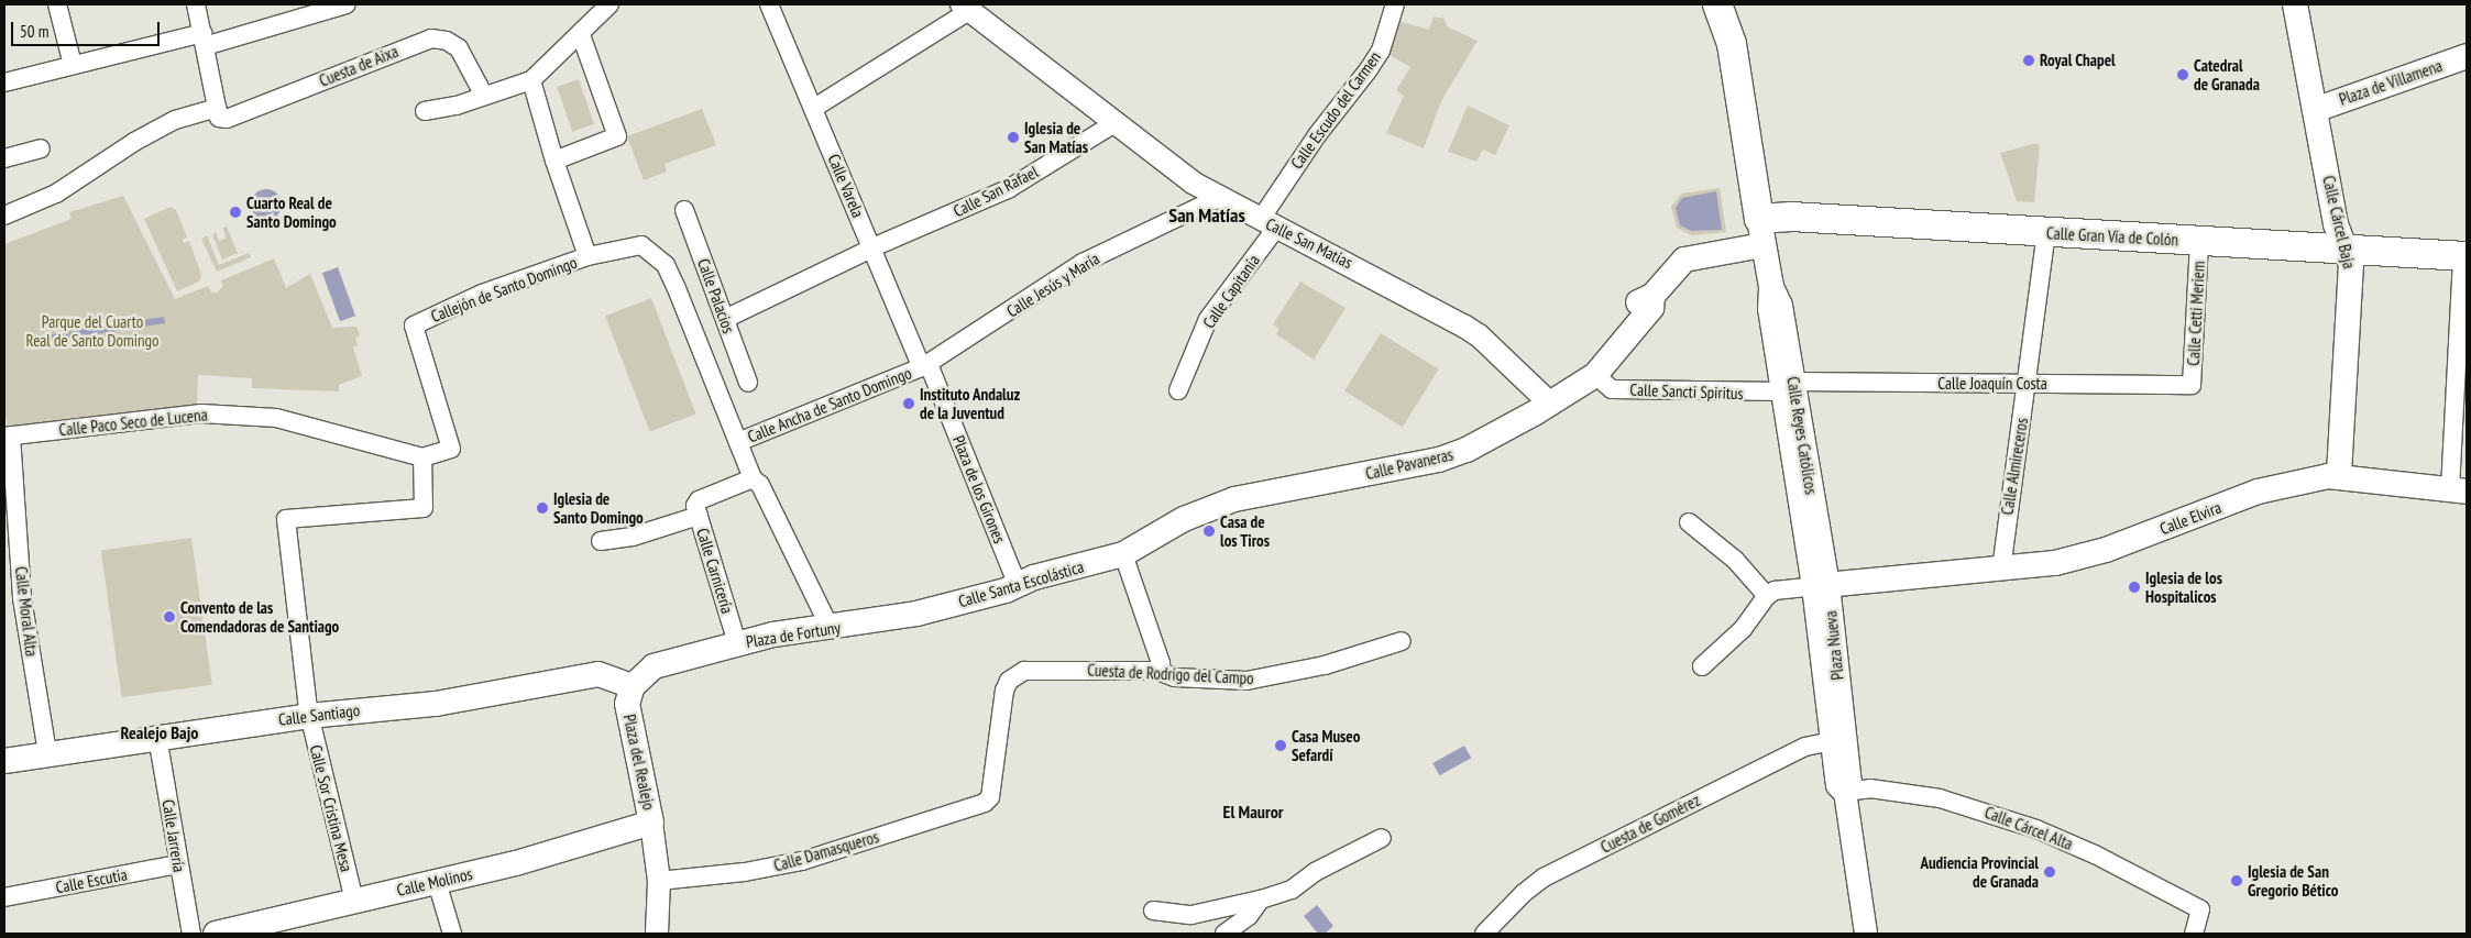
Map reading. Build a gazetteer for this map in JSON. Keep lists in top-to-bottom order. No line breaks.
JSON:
{"streets":{"main road":["Plaza de Villamena","Calle Cárcel Baja","Calle Gran Vía de Colón","Calle Reyes Católicos","Calle Pavaneras","Calle Elvira","Calle Santa Escolástica","Plaza de Fortuny","Plaza Nueva","Calle Santiago","Plaza del Realejo","Calle Molinos"],"street":["Cuesta de Aixa","Calle Escudo del Carmen","Calle Varela","Calle San Rafael","Calle San Matías","Calle Jesús y María","Callejón de Santo Domingo","Calle Capitanía","Calle Palacios","Calle Cetti Meriem","Calle Joaquín Costa","Calle Sancti Spiritus","Calle Ancha de Santo Domingo","Calle Paco Seco de Lucena","Calle Almireceros","Plaza de los Girones","Calle Carnicería","Calle Moral Alta","Cuesta de Rodrigo del Campo","Calle Sor Cristina Mesa","Cuesta de Gomérez","Calle Cárcel Alta","Calle Jarrería","Calle Damasqueros","Calle Escutia"]},"crossings":[["Plaza de Villamena","Calle Cárcel Baja"],["Calle Escudo del Carmen","Calle San Matías"],["Calle Escudo del Carmen","Calle Capitanía"],["Calle Varela","Calle San Rafael"],["Calle Varela","Calle Jesús y María"],["Calle Varela","Calle Ancha de Santo Domingo"],["Calle Varela","Plaza de los Girones"],["Calle San Rafael","Calle San Matías"],["Calle San Rafael","Calle Palacios"],["Calle Cárcel Baja","Calle Gran Vía de Colón"],["Calle Cárcel Baja","Calle Elvira"],["Calle Gran Vía de Colón","Calle Cetti Meriem"],["Calle Gran Vía de Colón","Calle Reyes Católicos"],["Calle Gran Vía de Colón","Calle Almireceros"],["Calle San Matías","Calle Jesús y María"],["Calle San Matías","Calle Capitanía"],["Calle San Matías","Calle Pavaneras"],["Calle Jesús y María","Calle Ancha de Santo Domingo"],["Calle Jesús y María","Plaza de los Girones"],["Callejón de Santo Domingo","Calle Ancha de Santo Domingo"],["Callejón de Santo Domingo","Calle Paco Seco de Lucena"],["Callejón de Santo Domingo","Calle Sor Cristina Mesa"],["Calle Cetti Meriem","Calle Joaquín Costa"],["Calle Joaquín Costa","Calle Sancti Spiritus"],["Calle Joaquín Costa","Calle Reyes Católicos"],["Calle Joaquín Costa","Calle Almireceros"],["Calle Sancti Spiritus","Calle Reyes Católicos"],["Calle Sancti Spiritus","Calle Pavaneras"],["Calle Ancha de Santo Domingo","Plaza de los Girones"],["Calle Paco Seco de Lucena","Calle Moral Alta"],["Calle Paco Seco de Lucena","Calle Sor Cristina Mesa"],["Calle Reyes Católicos","Calle Elvira"],["Calle Reyes Católicos","Plaza Nueva"],["Calle Pavaneras","Calle Santa Escolástica"],["Calle Almireceros","Calle Elvira"],["Plaza de los Girones","Calle Santa Escolástica"],["Calle Elvira","Plaza Nueva"],["Calle Carnicería","Plaza de Fortuny"],["Calle Santa Escolástica","Plaza de Fortuny"],["Calle Moral Alta","Calle Santiago"],["Plaza Nueva","Cuesta de Gomérez"],["Plaza Nueva","Calle Cárcel Alta"],["Cuesta de Rodrigo del Campo","Calle Damasqueros"],["Calle Santiago","Plaza del Realejo"],["Calle Santiago","Calle Sor Cristina Mesa"],["Calle Santiago","Calle Jarrería"],["Plaza del Realejo","Calle Molinos"],["Calle Sor Cristina Mesa","Calle Molinos"],["Calle Jarrería","Calle Escutia"]],"districts":["San Matías","Realejo Bajo","El Mauror"],"parks":["Parque del Cuarto Real de Santo Domingo"],"places":["Royal Chapel","Catedral de Granada","Iglesia de San Matías","Cuarto Real de Santo Domingo","Instituto Andaluz de la Juventud","Iglesia de Santo Domingo","Casa de los Tiros","Iglesia de los Hospitalicos","Convento de las Comendadoras de Santiago","Casa Museo Sefardí","Audiencia Provincial de Granada","Iglesia de San Gregorio Bético"],"scale_bar":"50 m"}
